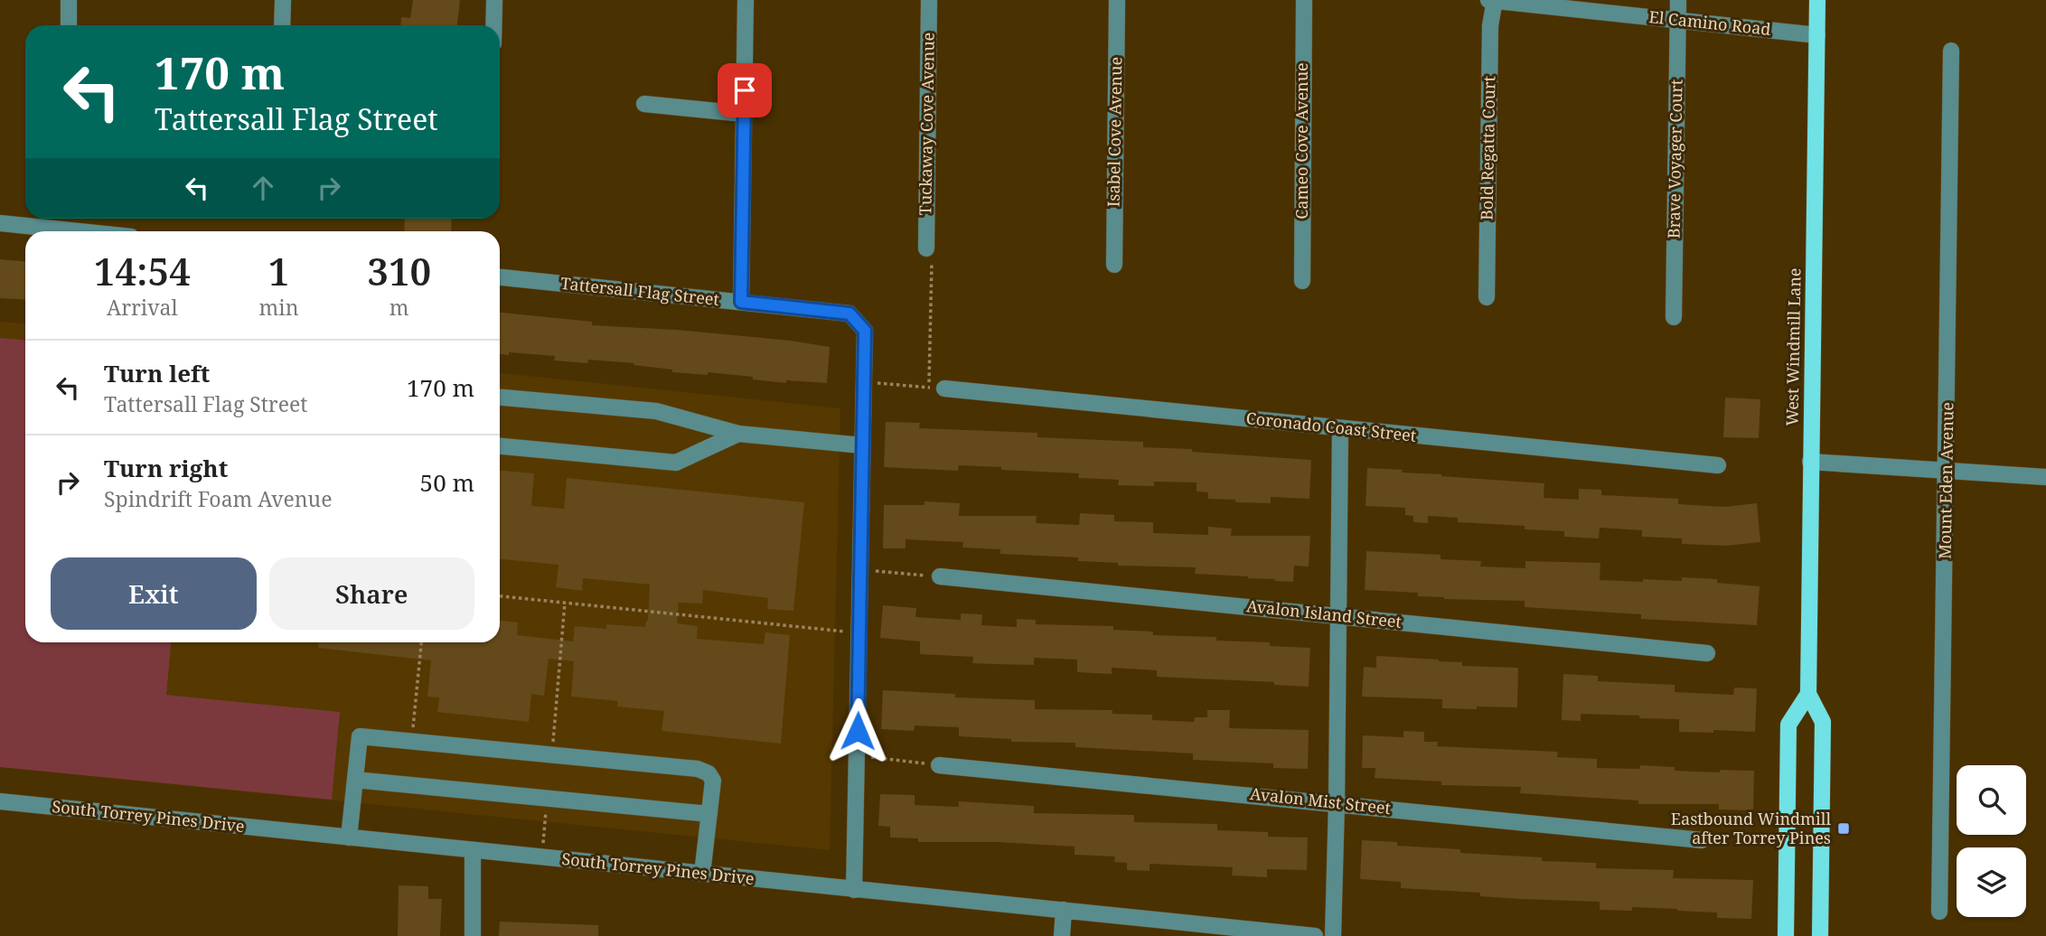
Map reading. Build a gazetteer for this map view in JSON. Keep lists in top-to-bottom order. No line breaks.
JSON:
{"streets":{"main road":["West Windmill Lane"],"street":["El Camino Road","Tuckaway Cove Avenue","Isabel Cove Avenue","Cameo Cove Avenue","Bold Regatta Court","Brave Voyager Court","Tattersall Flag Street","Coronado Coast Street","Mount Eden Avenue","Avalon Island Street","Avalon Mist Street","South Torrey Pines Drive"]},"crossings":[["El Camino Road","Bold Regatta Court"],["El Camino Road","Brave Voyager Court"],["El Camino Road","West Windmill Lane"]],"places":{"transit":["Eastbound Windmill after Torrey Pines"]},"page":{"turn":["170 m","Tattersall Flag Street"],"eta":["14:54","Arrival","1","min","310","m"],"list":[{"name":"Turn left","note":"Tattersall Flag Street","value":"170 m"},{"name":"Turn right","note":"Spindrift Foam Avenue","value":"50 m"}],"buttons":["Exit","Share"]}}
